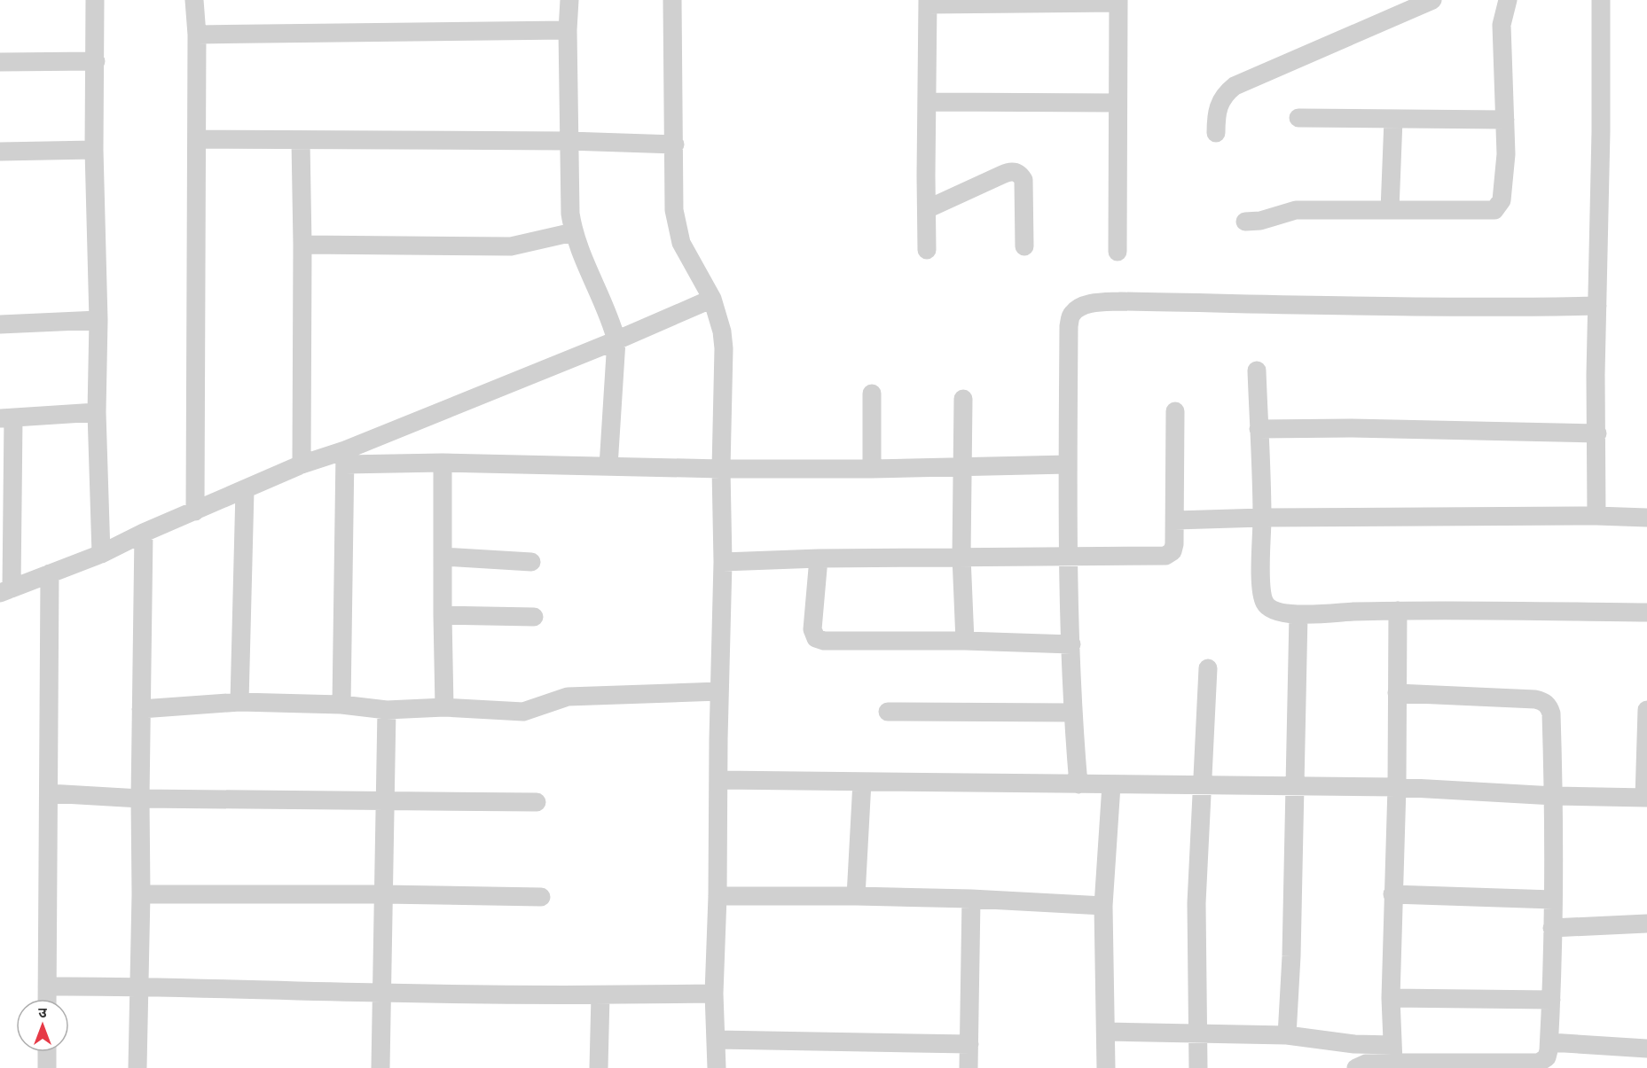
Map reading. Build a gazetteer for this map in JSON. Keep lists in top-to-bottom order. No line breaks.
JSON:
{"north":"top"}
